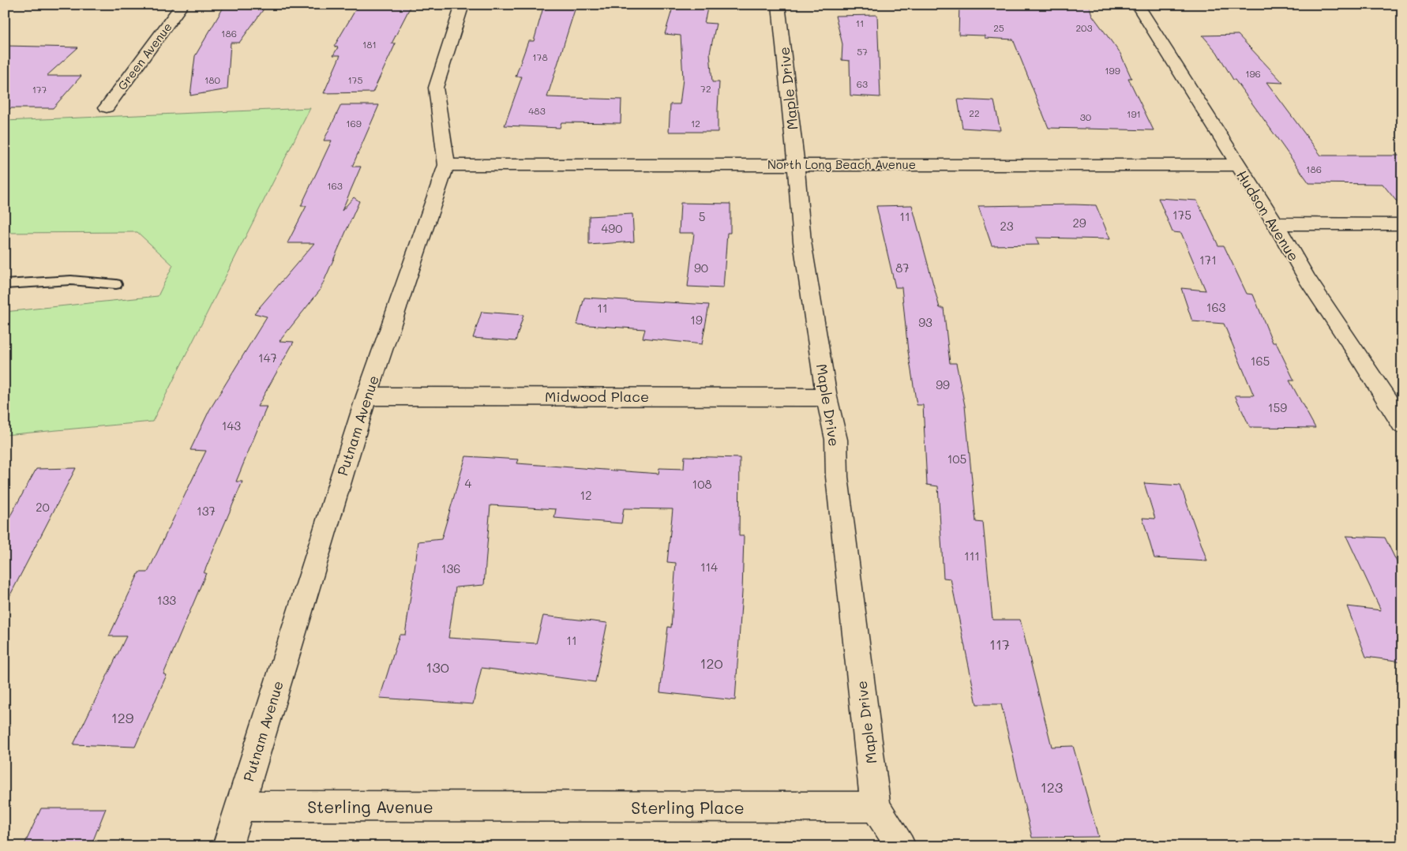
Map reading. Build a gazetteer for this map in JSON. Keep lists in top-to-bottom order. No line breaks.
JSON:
{"streets":{"street":["Green Avenue","Maple Drive","North Long Beach Avenue","Hudson Avenue","Midwood Place","Putnam Avenue","Sterling Avenue","Sterling Place"]},"crossings":[["Maple Drive","North Long Beach Avenue"],["Maple Drive","Midwood Place"],["Maple Drive","Sterling Place"],["North Long Beach Avenue","Hudson Avenue"],["North Long Beach Avenue","Putnam Avenue"],["Midwood Place","Putnam Avenue"],["Putnam Avenue","Sterling Avenue"],["Sterling Avenue","Sterling Place"]],"house_numbers":["11","25","203","186","181","57","178","199","196","180","175","63","72","177","483","22","191","30","169","12","186","163","175","5","11","29","23","490","171","90","87","163","11","19","93","147","165","99","159","143","105","4","108","12","20","137","111","114","136","133","11","117","120","130","129","123"]}
